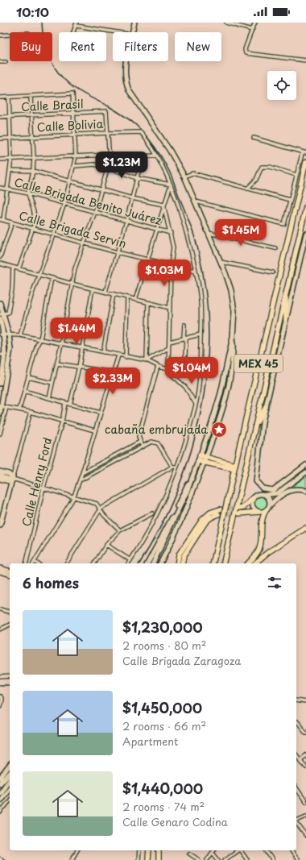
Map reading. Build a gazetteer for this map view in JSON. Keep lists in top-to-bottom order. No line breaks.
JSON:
{"streets":{"main road":["MEX 45"],"street":["Calle Brasil","Calle Bolivia","Calle Brigada Benito Juárez","Calle Brigada Servín","Calle Henry Ford"]},"crossings":[["Calle Brasil","Calle Bolivia"]],"places":{"place":["cabaña embrujada"]},"page":{"status":"10:10","chip":["Buy","Rent","Filters","New"],"price":["$1.23M","$1.45M","$1.03M","$1.44M","$1.04M","$2.33M"],"heading":"6 homes","list":[{"name":"$1,230,000","note":"2 rooms · 80 m² · Calle Brigada Zaragoza"},{"name":"$1,450,000","note":"2 rooms · 66 m² · Apartment"},{"name":"$1,440,000","note":"2 rooms · 74 m² · Calle Genaro Codina"}]}}
